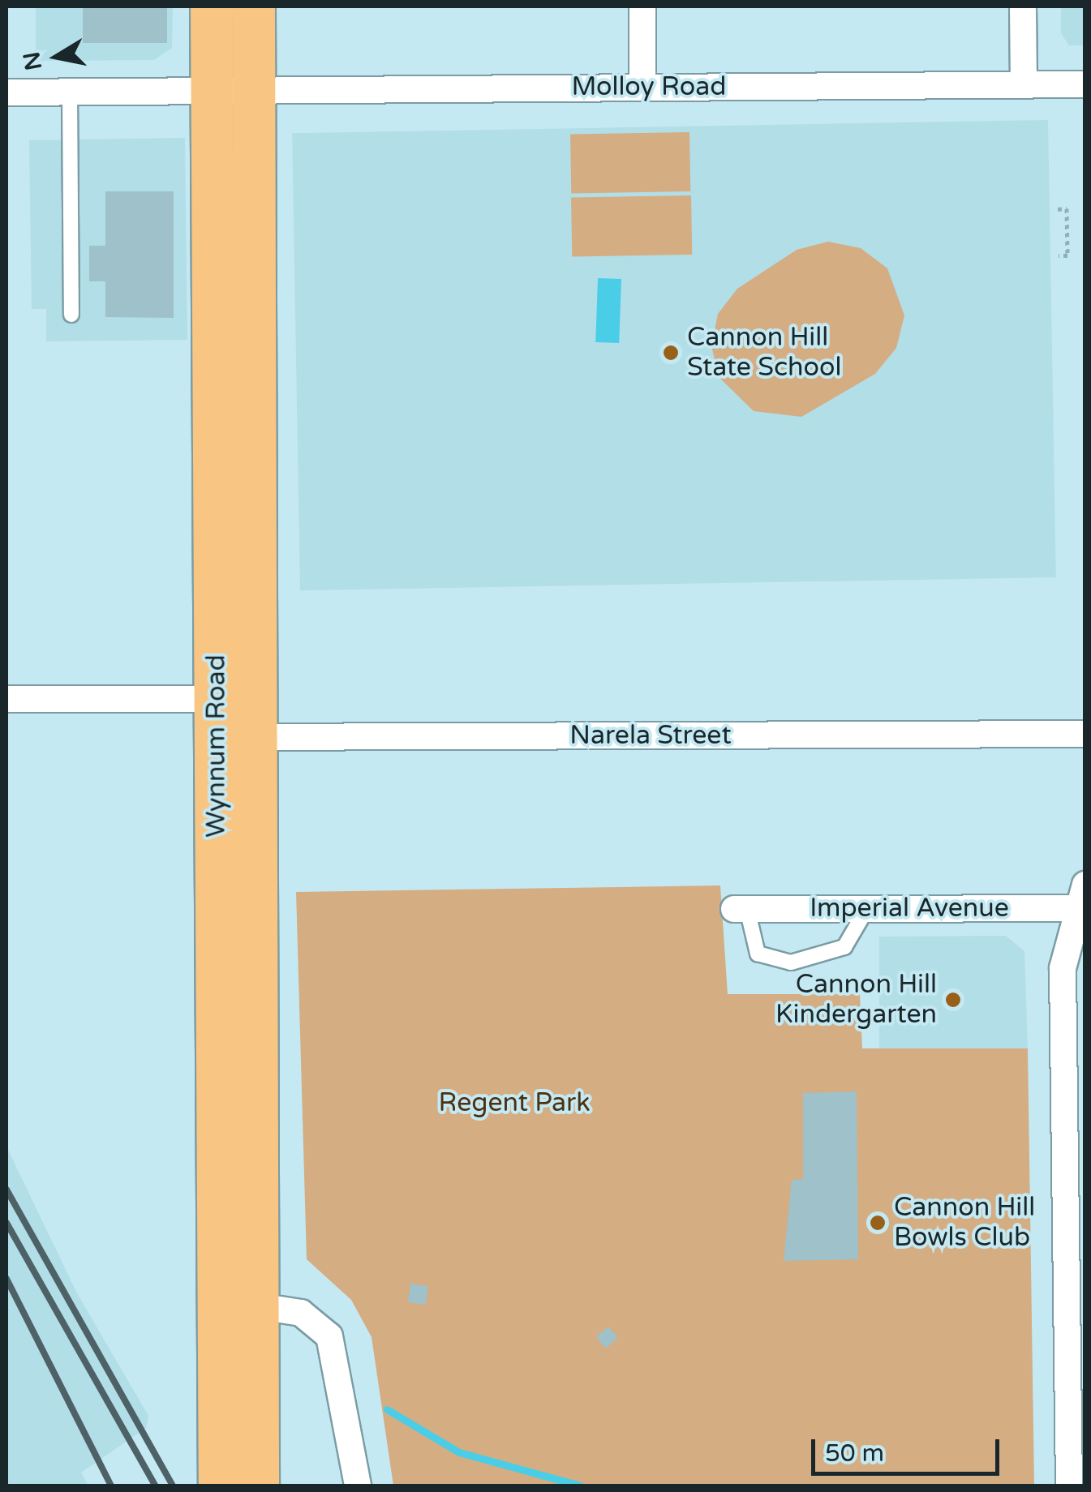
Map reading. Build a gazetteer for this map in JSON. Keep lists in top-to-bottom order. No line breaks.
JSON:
{"streets":{"main road":["Wynnum Road"],"street":["Molloy Road","Narela Street","Imperial Avenue"]},"crossings":[["Molloy Road","Wynnum Road"],["Narela Street","Wynnum Road"]],"parks":["Regent Park"],"places":["Cannon Hill State School","Cannon Hill Kindergarten","Cannon Hill Bowls Club"],"scale_bar":"50 m","north":"left"}
